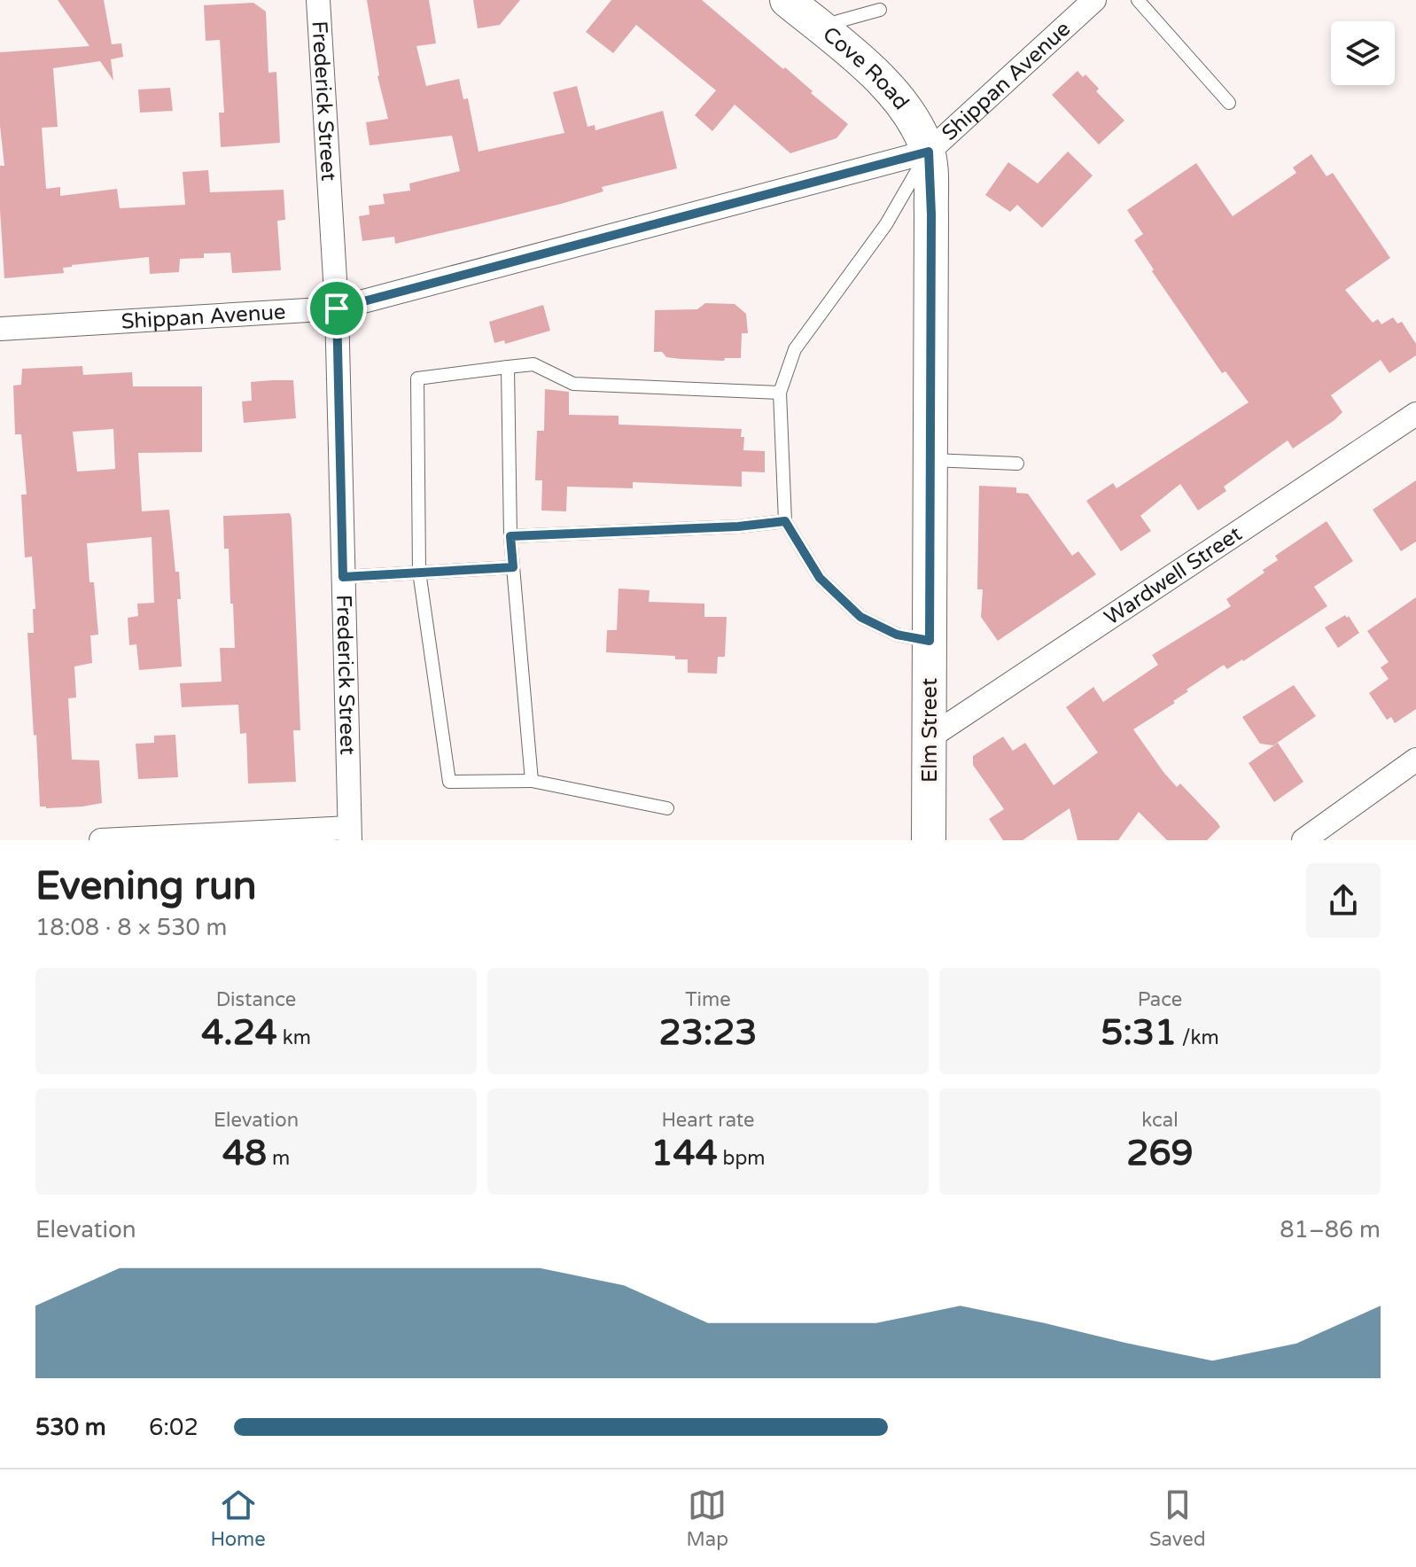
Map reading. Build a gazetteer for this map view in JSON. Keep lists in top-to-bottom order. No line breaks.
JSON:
{"streets":{"main road":["Cove Road","Elm Street"],"street":["Shippan Avenue","Frederick Street","Wardwell Street"]},"crossings":[["Cove Road","Shippan Avenue"],["Cove Road","Elm Street"],["Shippan Avenue","Frederick Street"],["Shippan Avenue","Elm Street"],["Wardwell Street","Elm Street"]],"page":{"heading":["Evening run","18:08 · 8 × 530 m"],"stats":[["Distance","4.24 km"],["Time","23:23"],["Pace","5:31 /km"],["Elevation","48 m"],["Heart rate","144 bpm"],["kcal","269"]],"chart":["Elevation","81–86 m"],"list":[{"name":"530 m","note":"6:02"}],"tabs":["Home","Map","Saved"]}}
